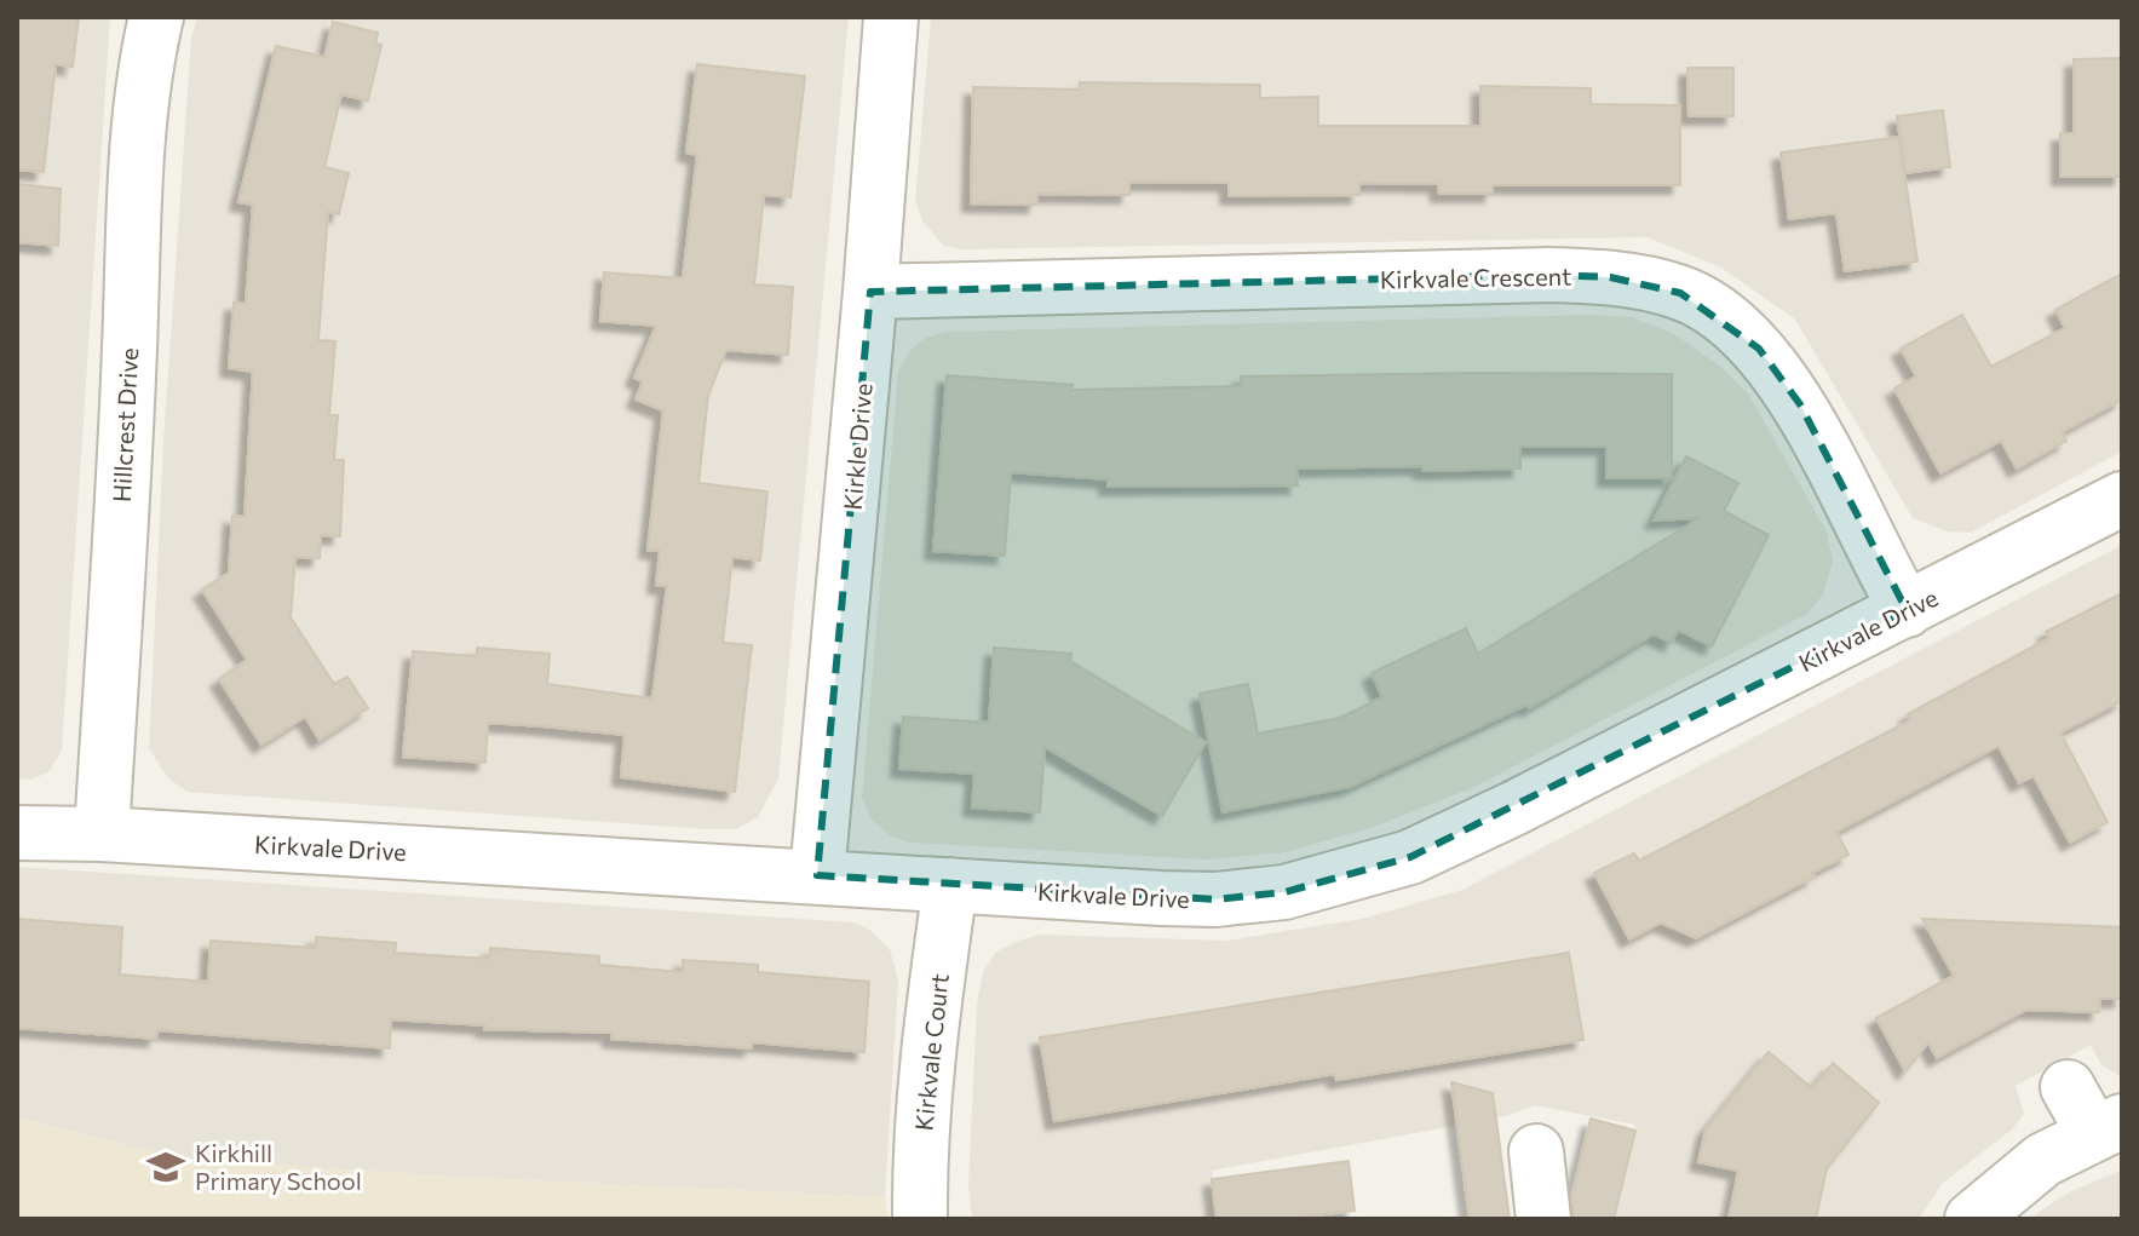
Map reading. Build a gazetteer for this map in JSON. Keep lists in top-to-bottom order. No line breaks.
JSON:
{"streets":{"street":["Kirkvale Crescent","Hillcrest Drive","Kirkle Drive","Kirkvale Drive","Kirkvale Court"]},"crossings":[["Kirkvale Crescent","Kirkle Drive"],["Kirkvale Crescent","Kirkvale Drive"],["Hillcrest Drive","Kirkvale Drive"],["Kirkle Drive","Kirkvale Drive"],["Kirkvale Drive","Kirkvale Court"]],"places":{"school or university":["Kirkhill Primary School"]}}
